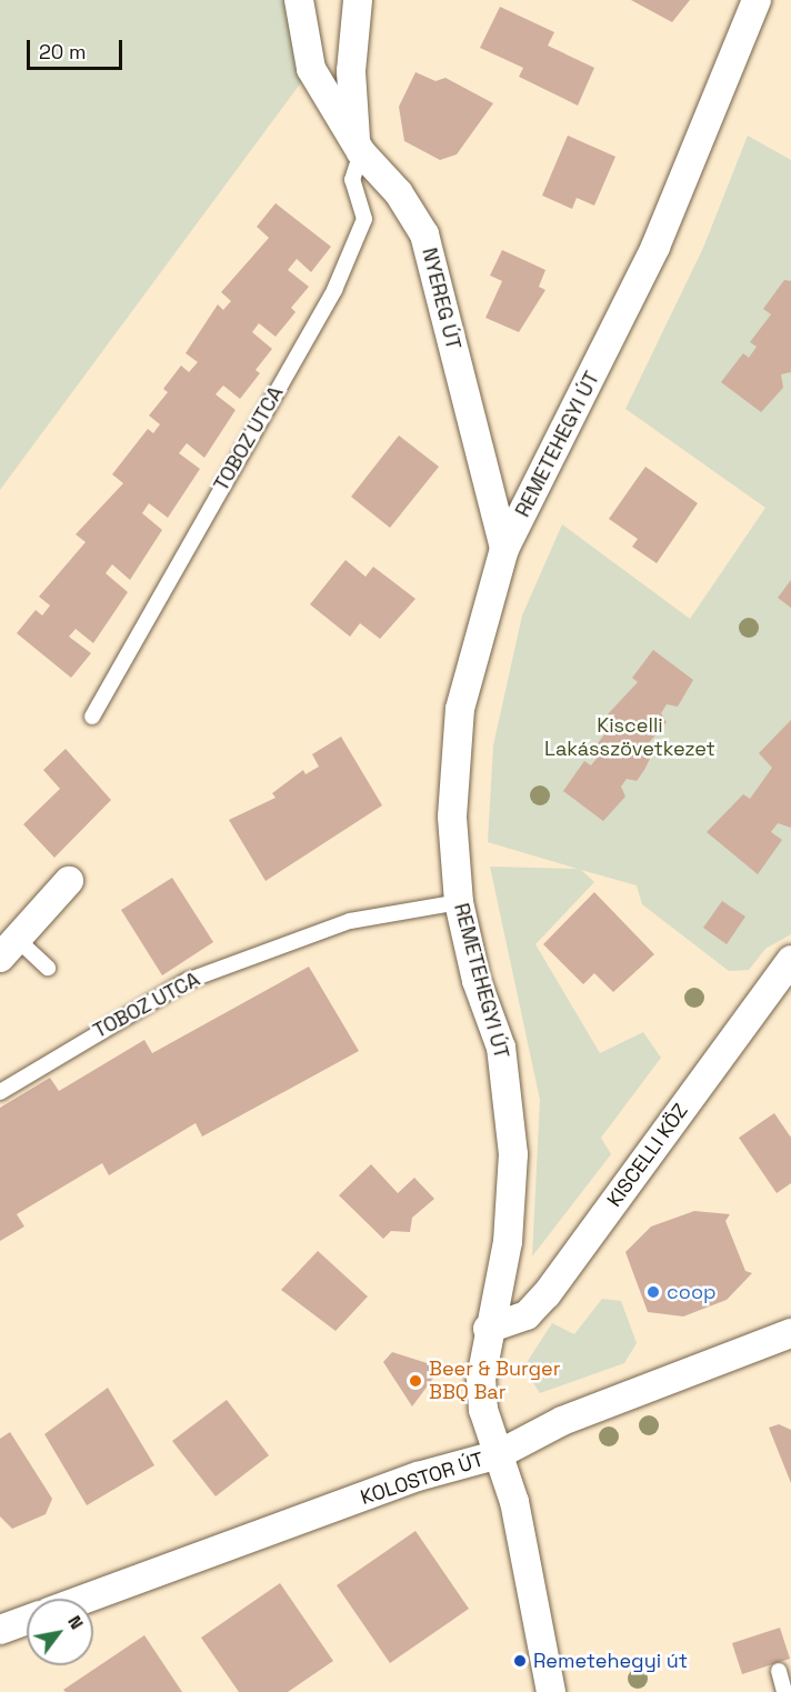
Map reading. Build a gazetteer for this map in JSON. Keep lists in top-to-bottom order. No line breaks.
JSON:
{"streets":{"street":["NYEREG ÚT","REMETEHEGYI ÚT","KISCELLI KÖZ","KOLOSTOR ÚT"],"lane":["TOBOZ UTCA"]},"crossings":[["NYEREG ÚT","TOBOZ UTCA"],["NYEREG ÚT","REMETEHEGYI ÚT"],["TOBOZ UTCA","REMETEHEGYI ÚT"],["REMETEHEGYI ÚT","KISCELLI KÖZ"],["REMETEHEGYI ÚT","KOLOSTOR ÚT"]],"parks":["Kiscelli Lakásszövetkezet"],"places":["coop","Beer & Burger BBQ Bar","Remetehegyi út"],"scale_bar":"20 m","north":"top right"}
